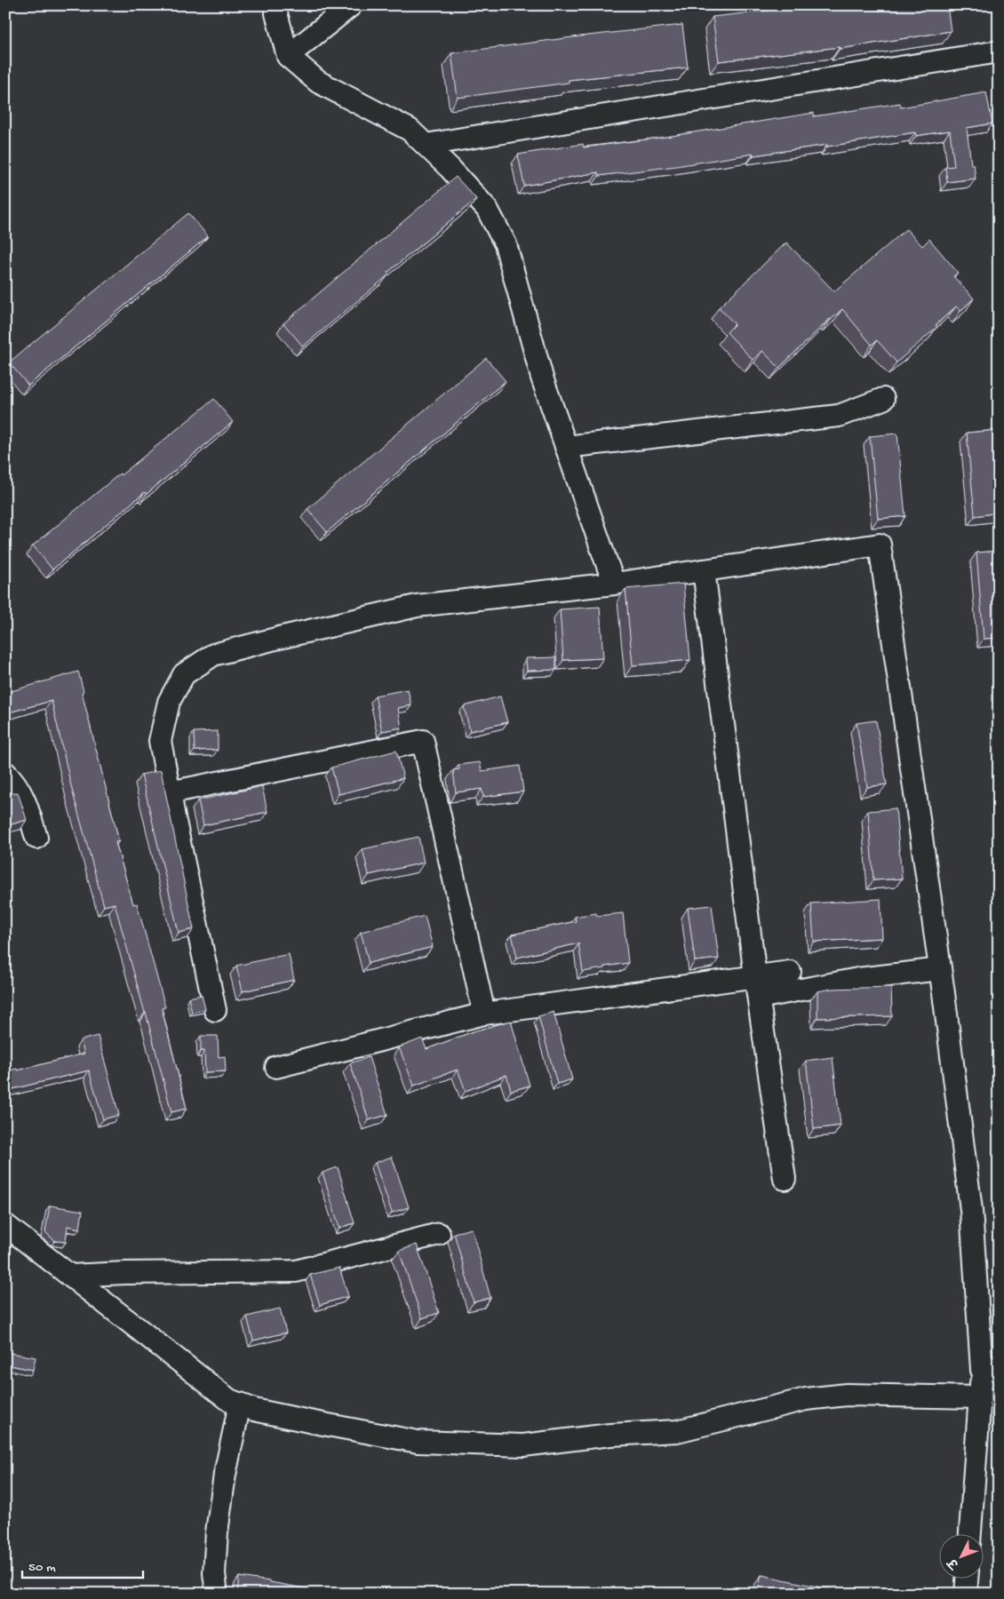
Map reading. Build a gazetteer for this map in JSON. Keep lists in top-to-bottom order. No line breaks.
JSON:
{"scale_bar":"50 m","north":"bottom left"}
